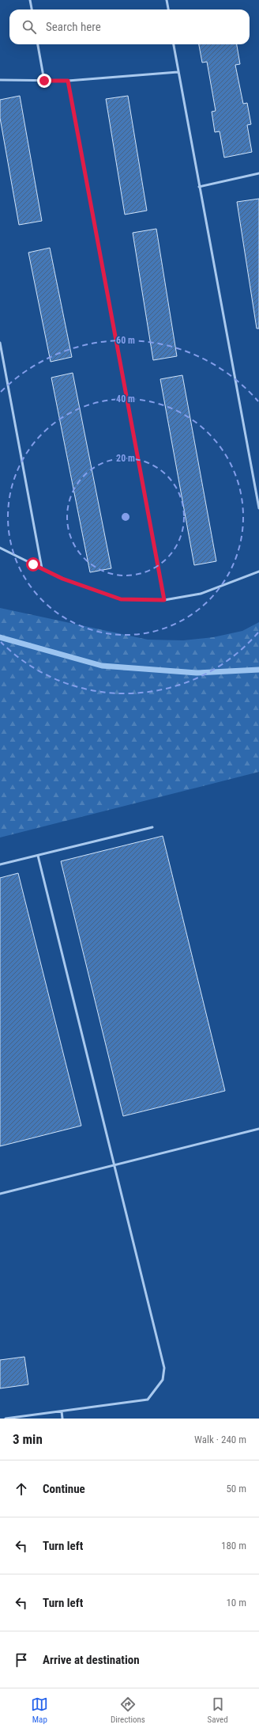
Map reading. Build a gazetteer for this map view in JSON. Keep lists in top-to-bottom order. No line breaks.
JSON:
{"page":{"search":"Search here","heading":["3 min","Walk · 240 m"],"list":[["Continue","50 m"],["Turn left","180 m"],["Turn left","10 m"],"Arrive at destination"],"nav":["Map","Directions","Saved"]},"rings":["60 m","40 m","20 m"]}
